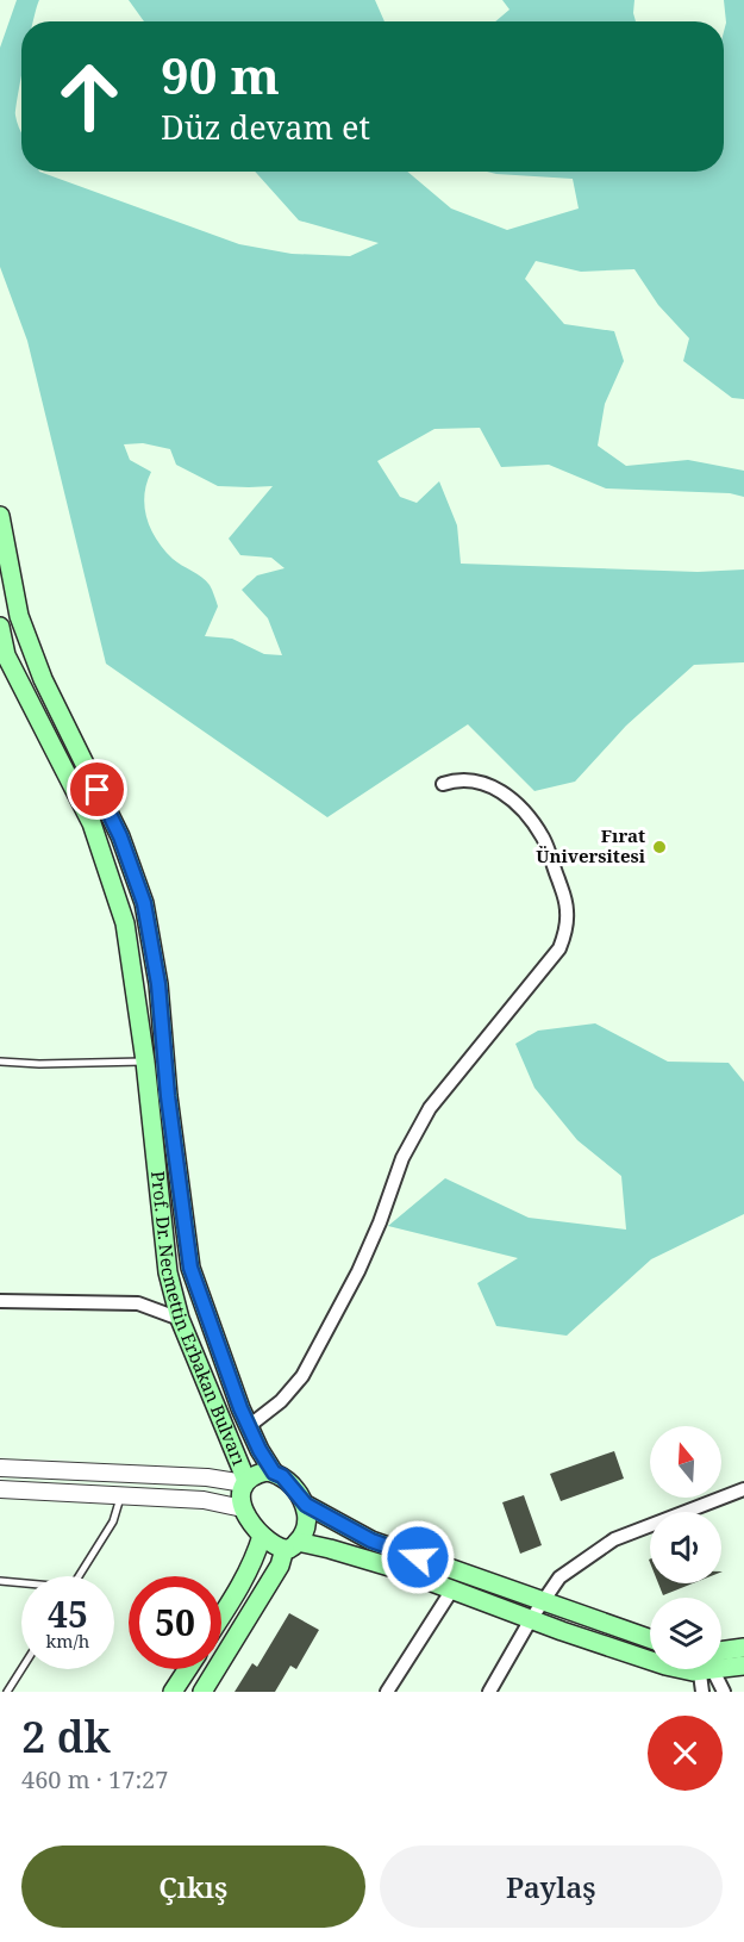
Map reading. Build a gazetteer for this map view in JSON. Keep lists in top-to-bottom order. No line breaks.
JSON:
{"streets":{"main road":["Prof. Dr. Necmettin Erbakan Bulvarı"]},"places":["Fırat Üniversitesi"],"north":"top","page":{"turn":["90 m","Düz devam et"],"speed":"45 km/h","limit":"50","heading":["2 dk","460 m · 17:27"],"buttons":["Çıkış","Paylaş"]}}
